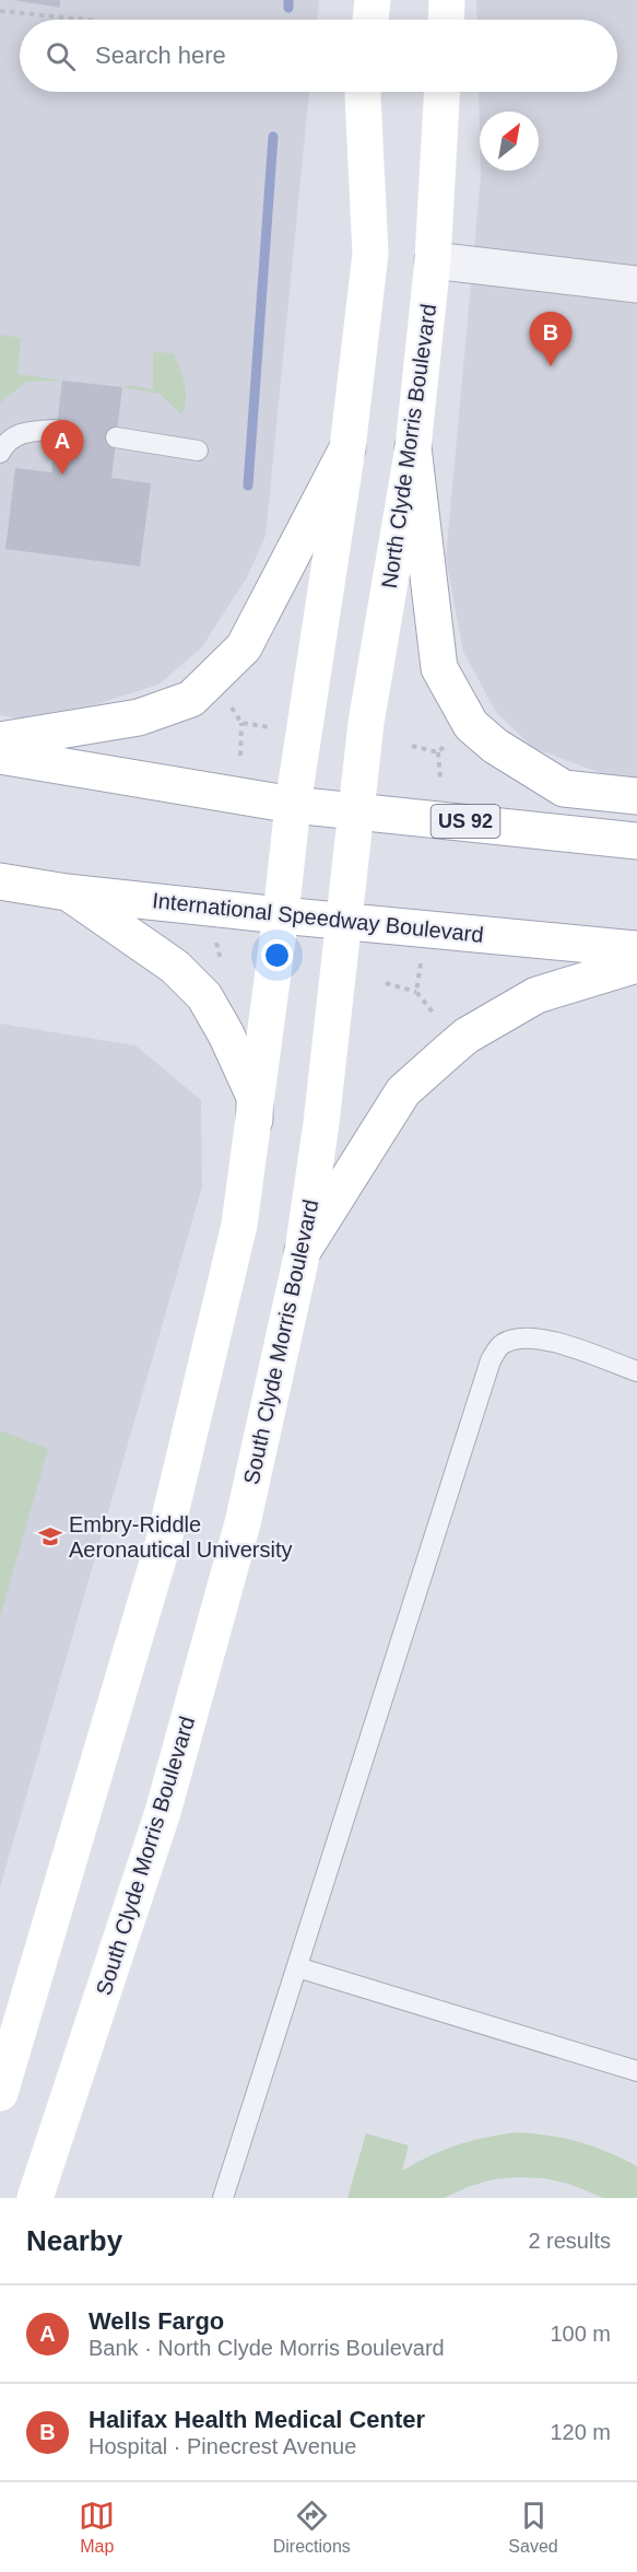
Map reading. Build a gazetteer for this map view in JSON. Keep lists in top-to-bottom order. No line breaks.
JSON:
{"streets":{"main road":["North Clyde Morris Boulevard","US 92","International Speedway Boulevard","South Clyde Morris Boulevard"]},"crossings":[["North Clyde Morris Boulevard","US 92"],["North Clyde Morris Boulevard","South Clyde Morris Boulevard"],["US 92","South Clyde Morris Boulevard"],["International Speedway Boulevard","South Clyde Morris Boulevard"]],"places":{"school or university":["Embry-Riddle Aeronautical University"]},"north":"top right","page":{"search":"Search here","pins":["B","A"],"heading":["Nearby","2 results"],"list":[{"mark":"A","name":"Wells Fargo","note":"Bank · North Clyde Morris Boulevard","value":"100 m"},{"mark":"B","name":"Halifax Health Medical Center","note":"Hospital · Pinecrest Avenue","value":"120 m"}],"nav":["Map","Directions","Saved"]}}
